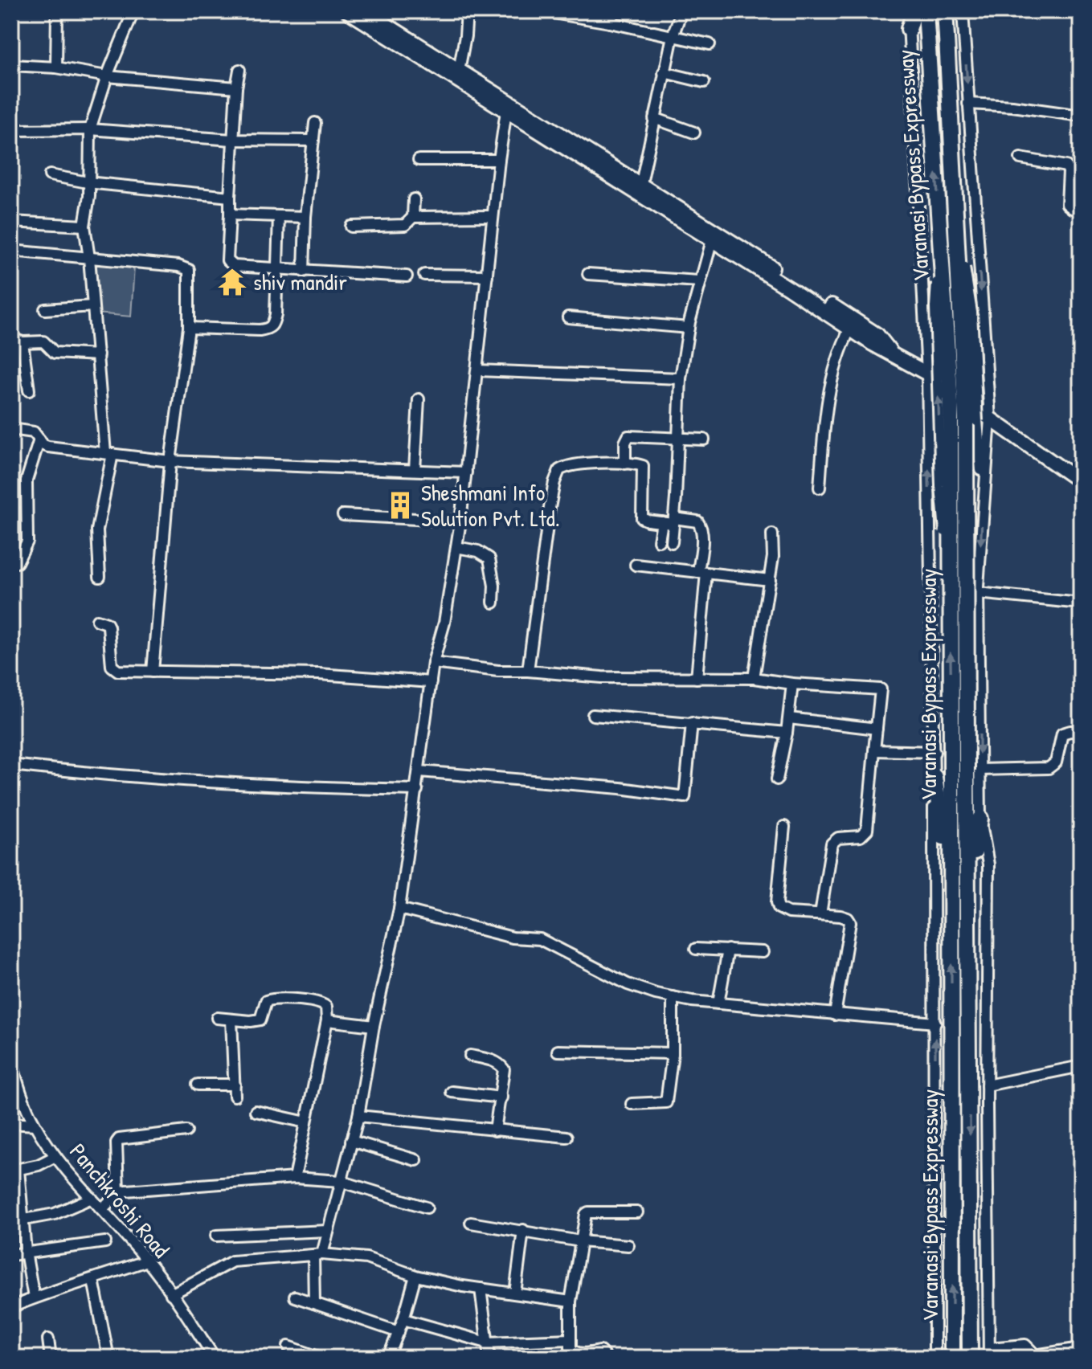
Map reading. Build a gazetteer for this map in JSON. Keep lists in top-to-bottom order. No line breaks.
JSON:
{"streets":{"highway":["Varanasi Bypass Expressway"],"street":["Panchkroshi Road"]},"places":{"temple":["shiv mandir"],"building":["Sheshmani Info Solution Pvt. Ltd."]}}
